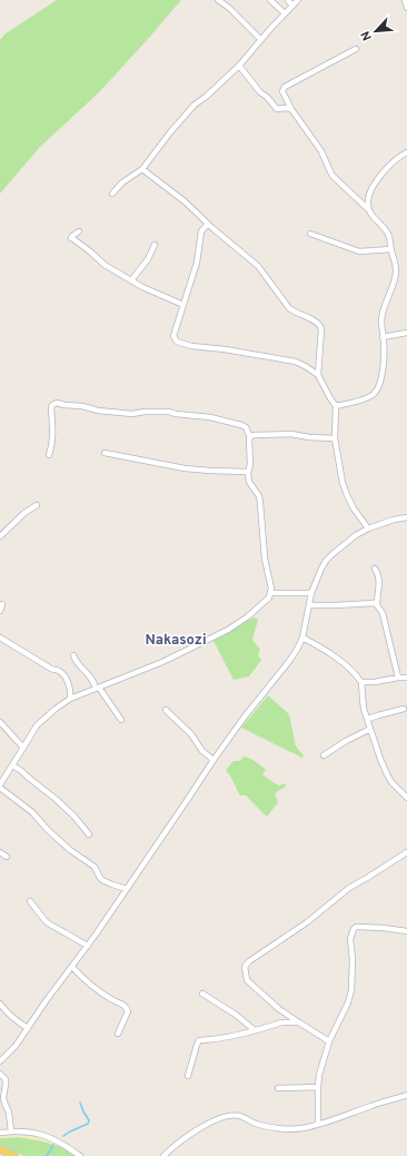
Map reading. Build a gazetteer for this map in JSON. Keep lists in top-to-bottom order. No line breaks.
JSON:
{"districts":["Nakasozi"],"north":"bottom left"}
